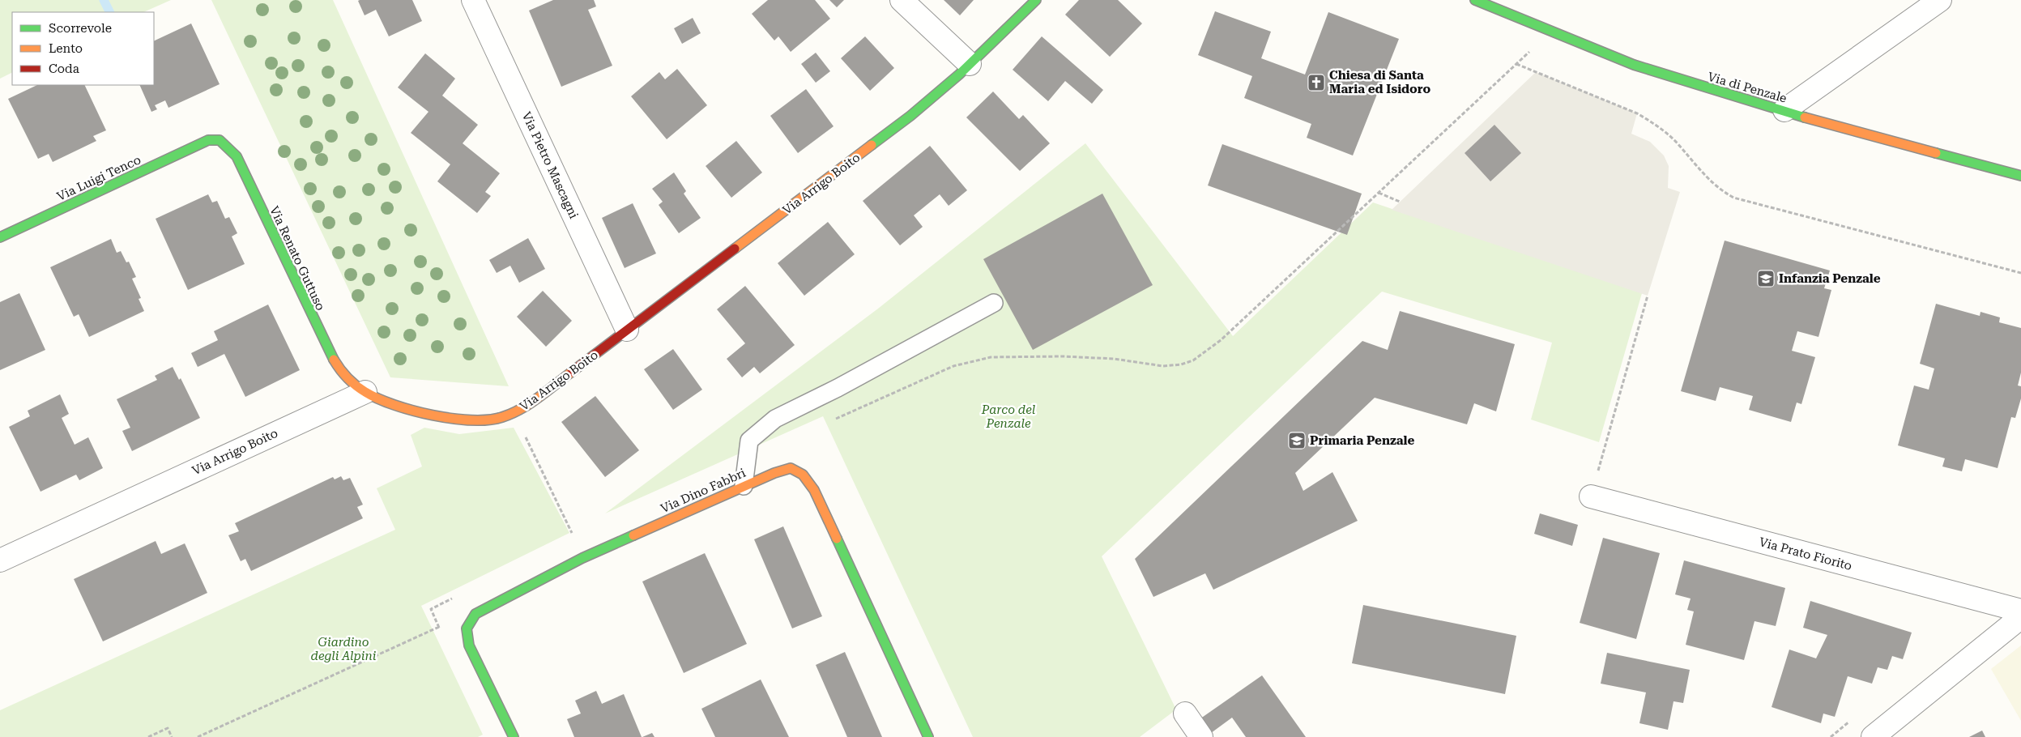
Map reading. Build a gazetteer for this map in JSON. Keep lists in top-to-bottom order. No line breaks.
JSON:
{"streets":{"street":["Via di Penzale","Via Pietro Mascagni","Via Luigi Tenco","Via Arrigo Boito","Via Renato Guttuso","Via Dino Fabbri","Via Prato Fiorito"]},"crossings":[["Via Pietro Mascagni","Via Arrigo Boito"],["Via Luigi Tenco","Via Renato Guttuso"],["Via Arrigo Boito","Via Renato Guttuso"]],"parks":["Parco del Penzale","Giardino degli Alpini"],"places":{"church":["Chiesa di Santa Maria ed Isidoro"],"school or university":["Infanzia Penzale","Primaria Penzale"]},"legend":["Scorrevole","Lento","Coda"]}
